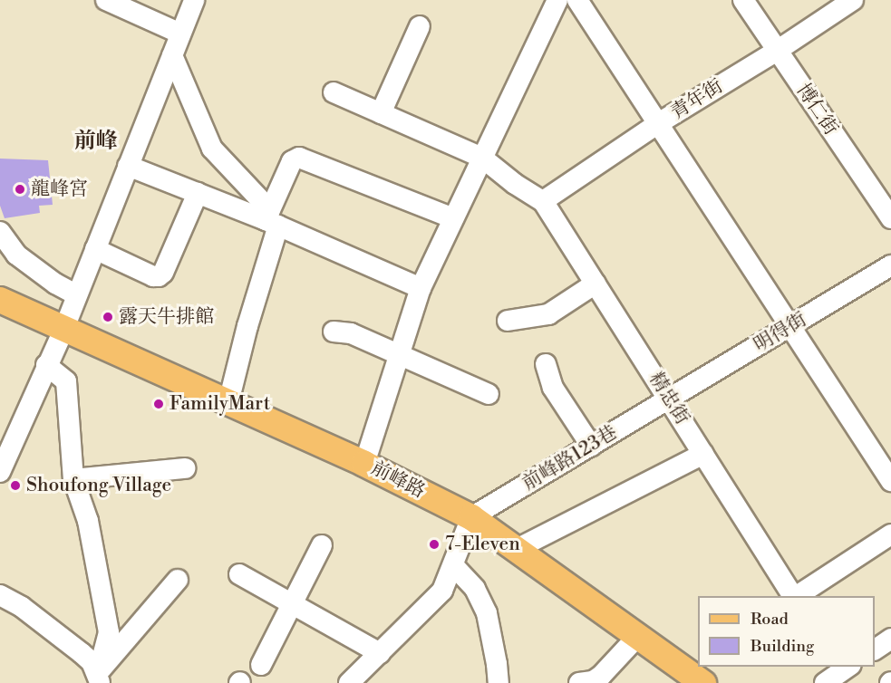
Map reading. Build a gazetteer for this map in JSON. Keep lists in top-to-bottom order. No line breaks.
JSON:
{"streets":{"main road":["前峰路"],"street":["青年街","博仁街","明得街","精忠街","前峰路123巷"]},"crossings":[["青年街","博仁街"],["青年街","精忠街"],["明得街","精忠街"],["明得街","前峰路123巷"],["精忠街","前峰路123巷"],["前峰路123巷","前峰路"]],"districts":["前峰"],"places":["龍峰宮","露天牛排館","FamilyMart","Shoufong Village","7-Eleven"],"legend":["Road","Building"]}
